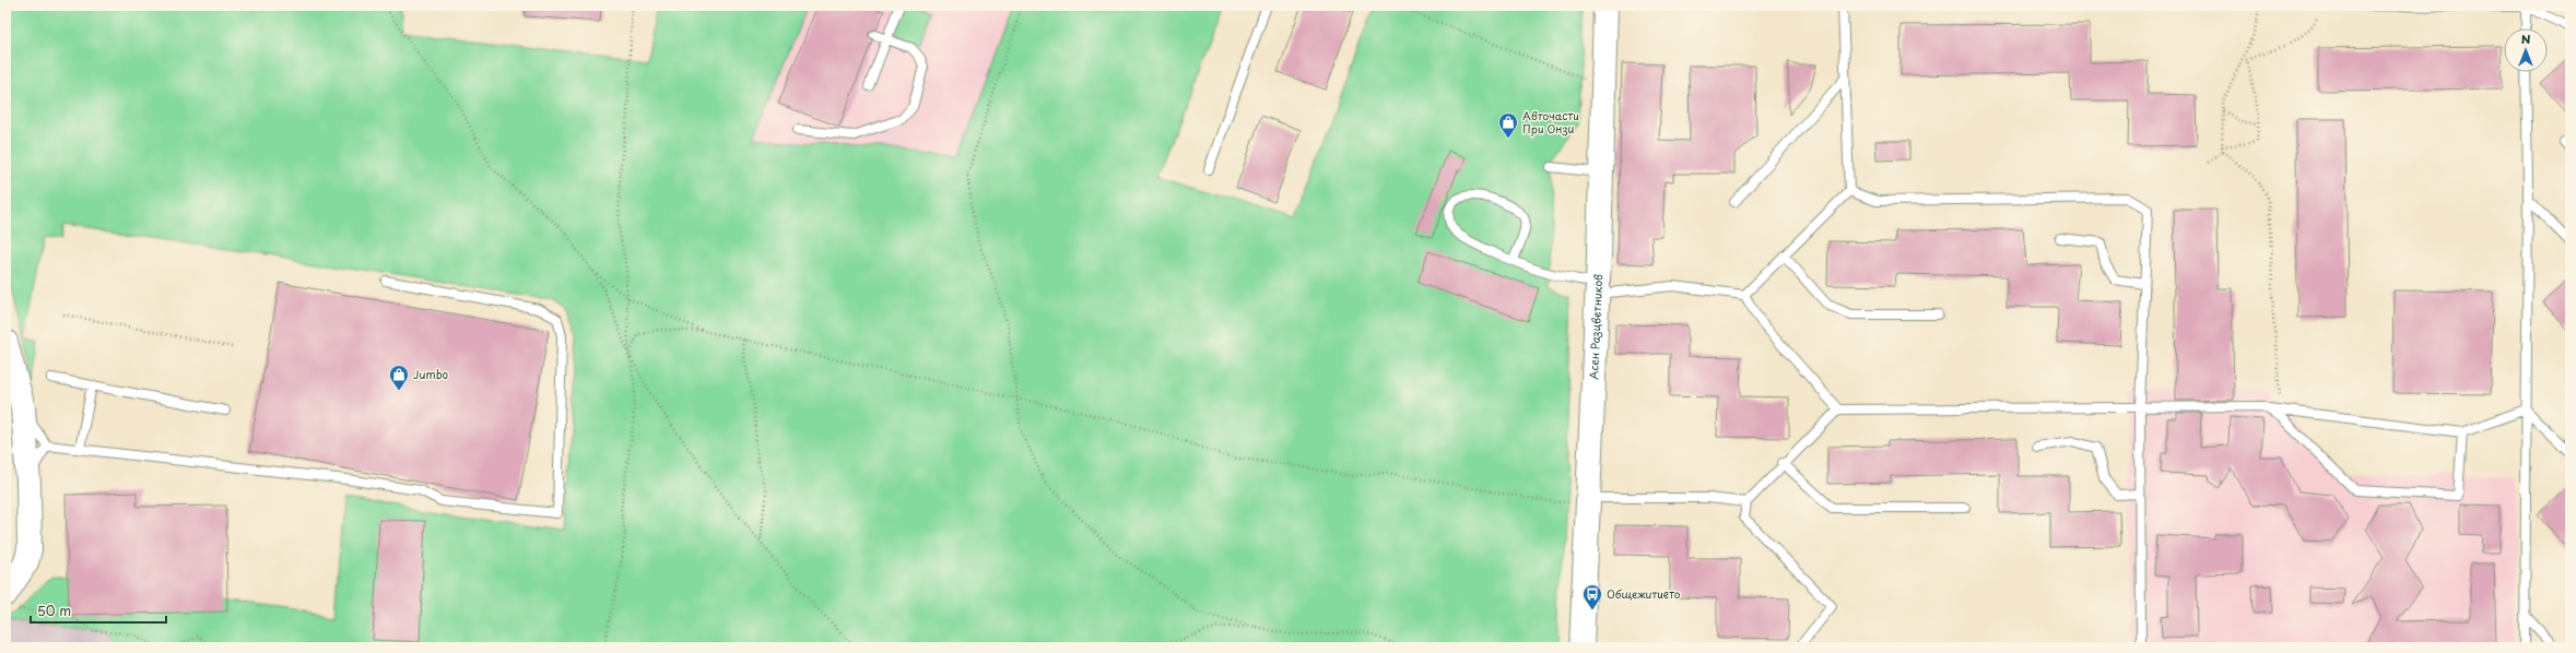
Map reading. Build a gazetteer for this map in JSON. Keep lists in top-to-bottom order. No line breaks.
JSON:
{"streets":{"street":["Асен Разцветников"]},"places":{"shop":["Авточасти При Онзи","Jumbo"],"bus stop":["Общежитието"]},"scale_bar":"50 m","north":"top"}
